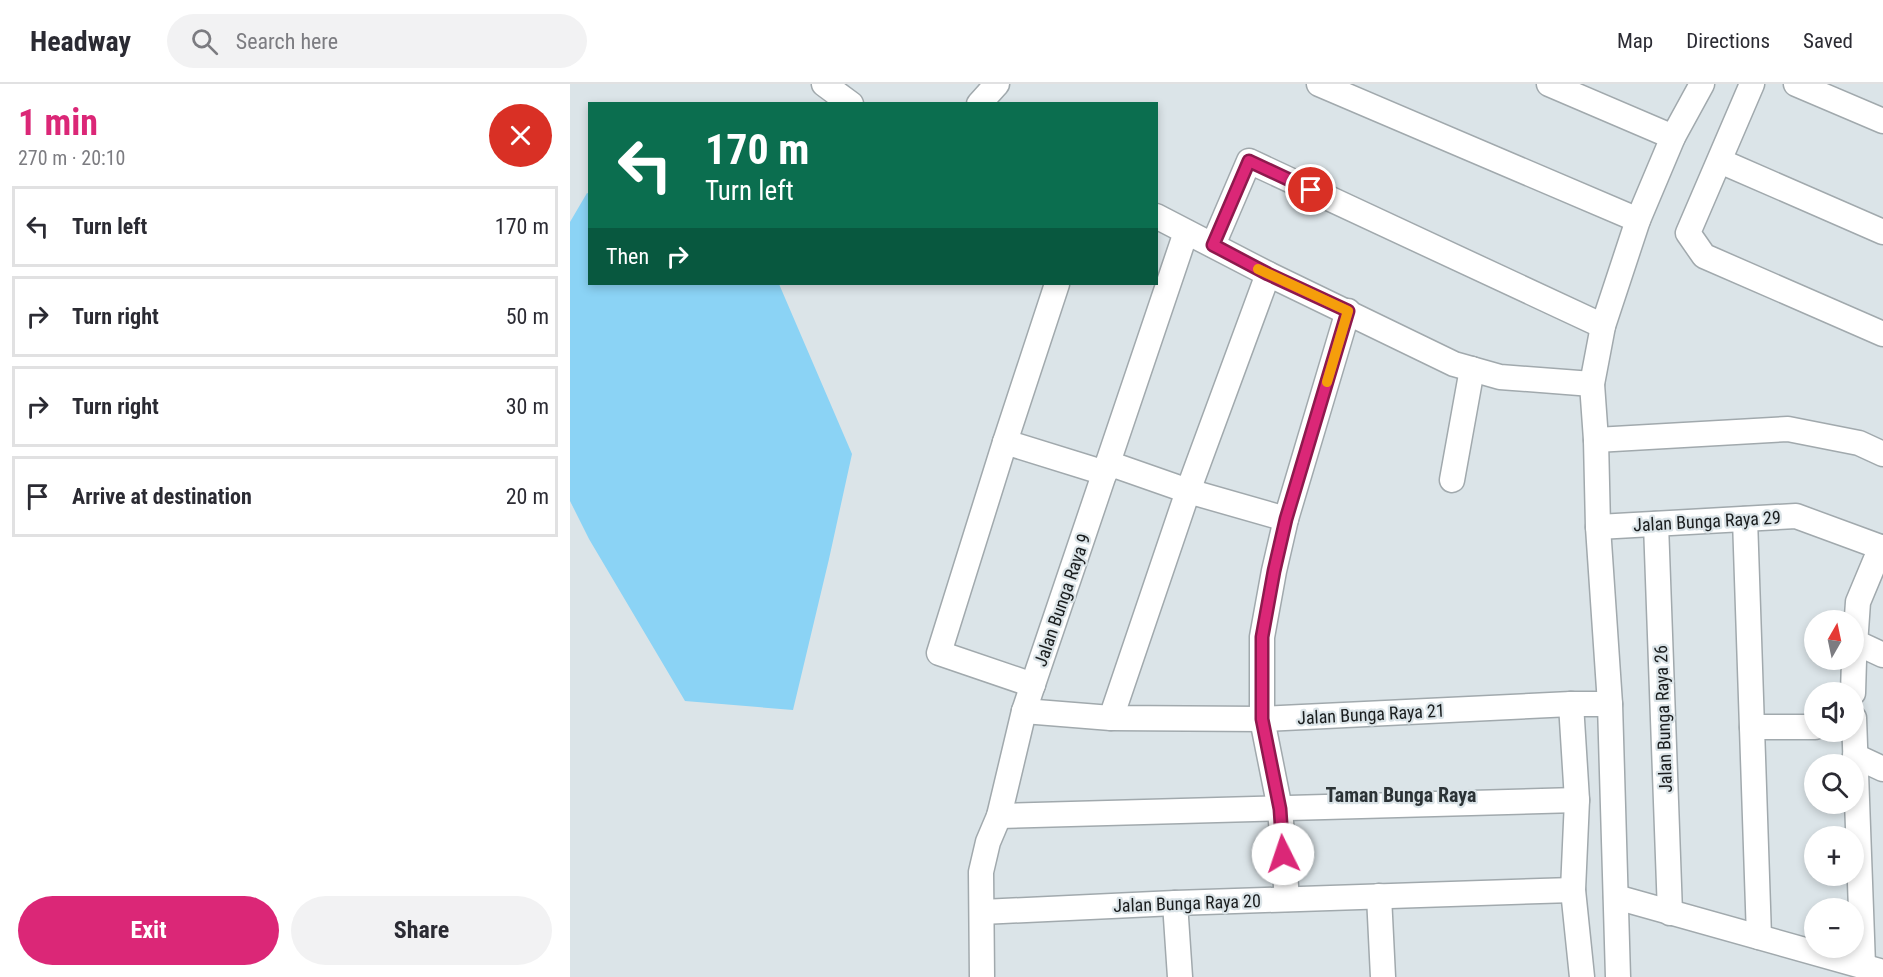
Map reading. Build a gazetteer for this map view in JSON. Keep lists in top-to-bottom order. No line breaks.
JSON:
{"streets":{"street":["Jalan Bunga Raya 29","Jalan Bunga Raya 9","Jalan Bunga Raya 21","Jalan Bunga Raya 26","Jalan Bunga Raya 20"]},"crossings":[["Jalan Bunga Raya 29","Jalan Bunga Raya 26"],["Jalan Bunga Raya 9","Jalan Bunga Raya 21"],["Jalan Bunga Raya 9","Jalan Bunga Raya 20"]],"districts":["Taman Bunga Raya"],"north":"top","page":{"header":"Headway","search":"Search here","nav":["Map","Directions","Saved"],"heading":["1 min","270 m · 20:10"],"turn":["170 m","Turn left"],"list":[{"name":"Turn left","value":"170 m"},{"name":"Turn right","value":"50 m"},{"name":"Turn right","value":"30 m"},{"name":"Arrive at destination","value":"20 m"}],"then":"Then","map_buttons":["+","−"],"buttons":["Exit","Share"]}}
